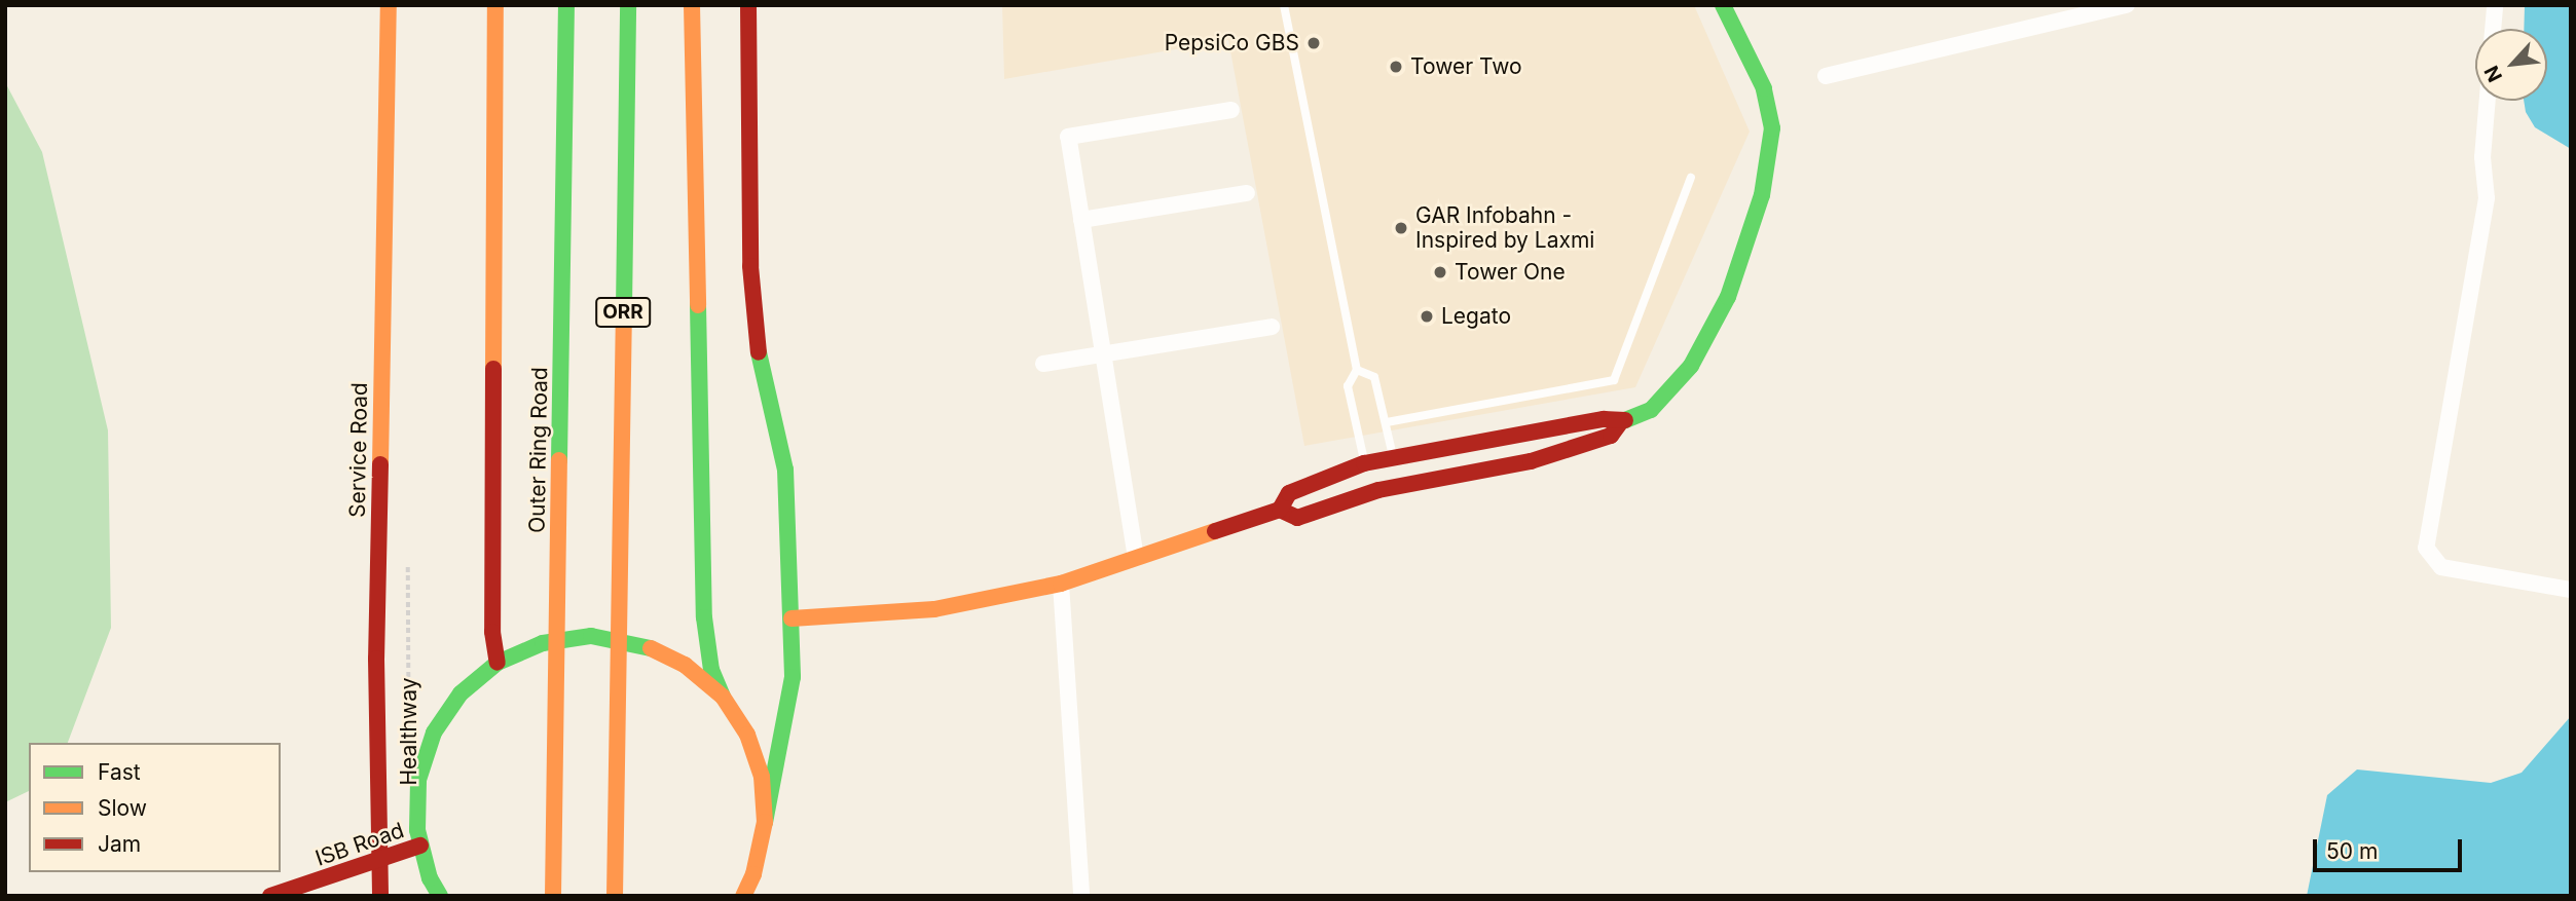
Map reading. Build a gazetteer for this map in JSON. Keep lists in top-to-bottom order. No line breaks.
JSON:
{"streets":{"main road":["ORR","Service Road","Outer Ring Road","ISB Road"],"path":["Healthway"]},"crossings":[["Service Road","ISB Road"]],"places":["PepsiCo GBS","Tower Two","GAR Infobahn - Inspired by Laxmi","Tower One","Legato"],"legend":["Fast","Slow","Jam"],"scale_bar":"50 m","north":"bottom left"}
